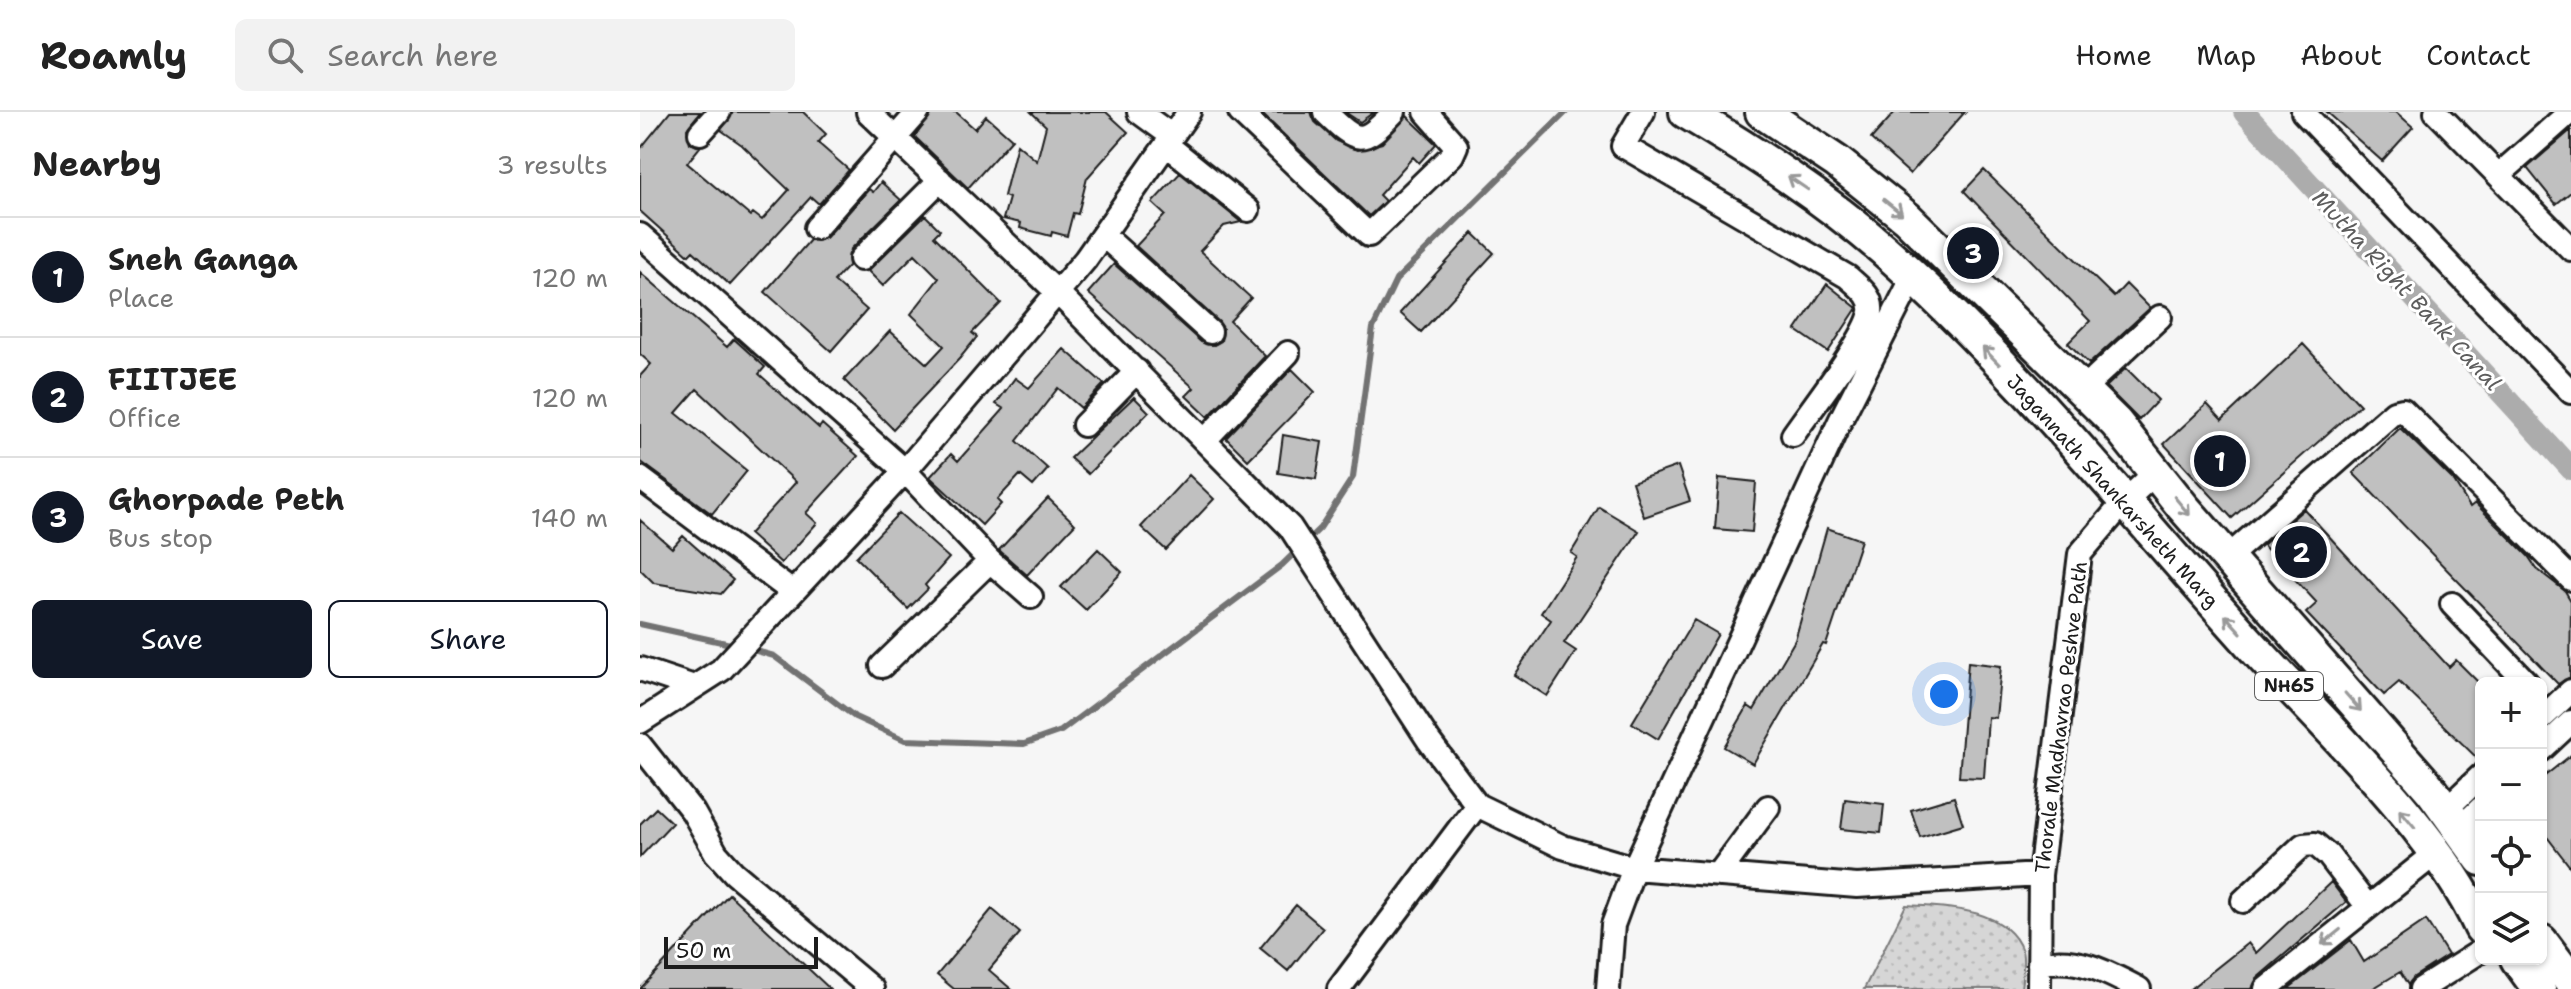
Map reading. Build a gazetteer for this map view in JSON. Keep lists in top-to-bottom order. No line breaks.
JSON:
{"streets":{"highway":["Jagannath Shankarsheth Marg","NH65"],"street":["Thorale Madhavrao Peshve Path"]},"crossings":[["Jagannath Shankarsheth Marg","Thorale Madhavrao Peshve Path"]],"water":["Mutha Right Bank Canal"],"scale_bar":"50 m","page":{"header":"Roamly","search":"Search here","nav":["Home","Map","About","Contact"],"heading":["Nearby","3 results"],"list":[{"mark":"1","name":"Sneh Ganga","note":"Place","value":"120 m"},{"mark":"2","name":"FIITJEE","note":"Office","value":"120 m"},{"mark":"3","name":"Ghorpade Peth","note":"Bus stop","value":"140 m"}],"pins":["3","1","2"],"buttons":["Save","Share"],"map_buttons":["+","−"],"scale":"50 m"}}
